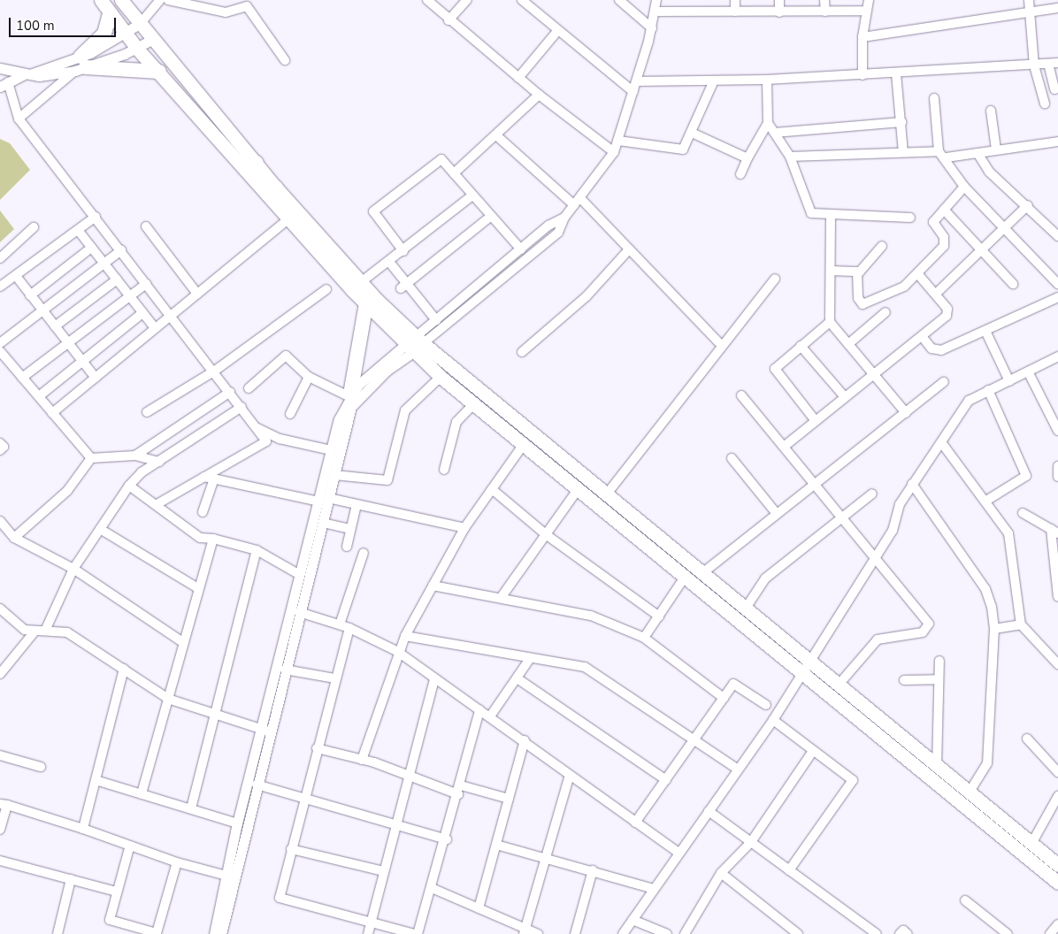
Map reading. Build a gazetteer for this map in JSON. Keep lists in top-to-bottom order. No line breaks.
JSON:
{"scale_bar":"100 m"}
